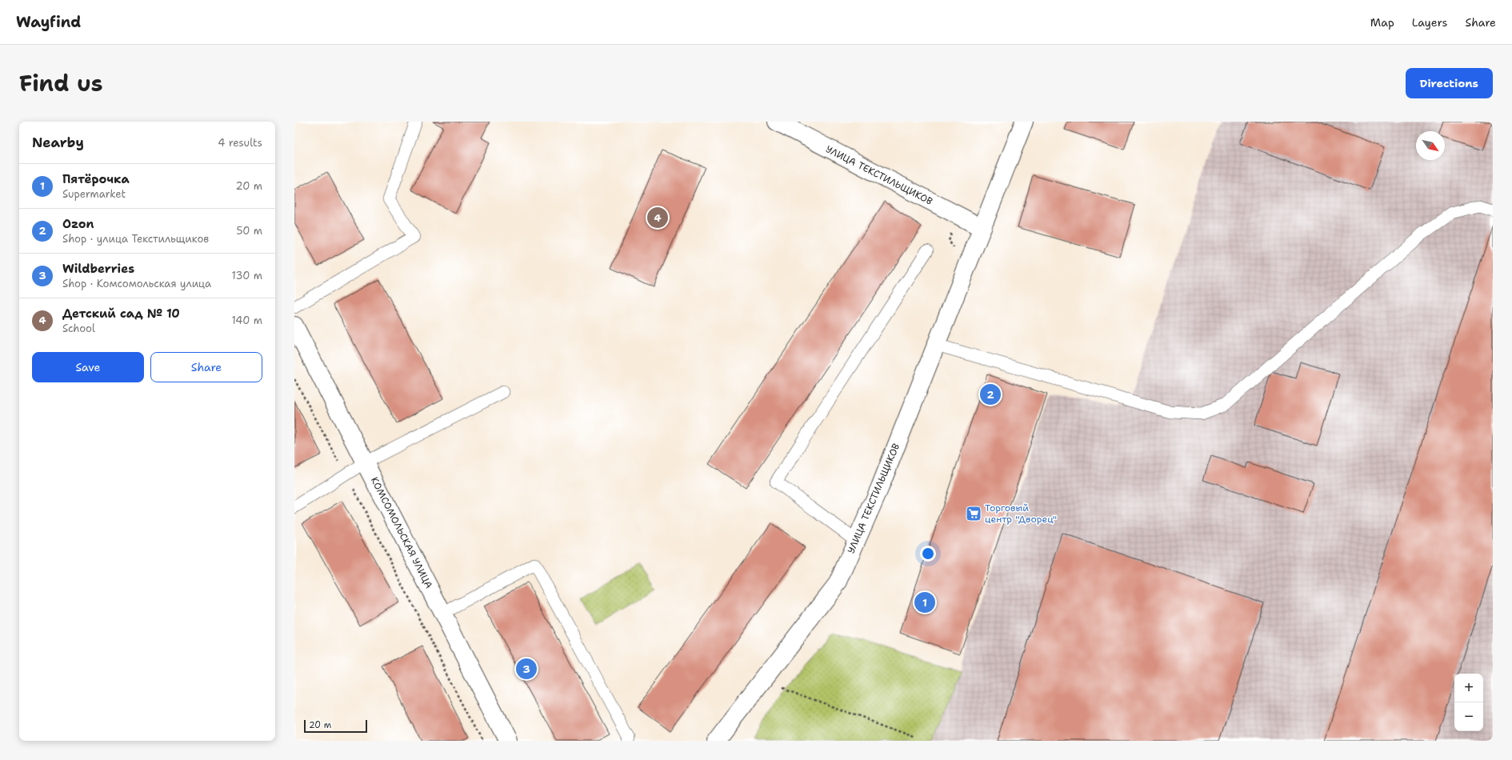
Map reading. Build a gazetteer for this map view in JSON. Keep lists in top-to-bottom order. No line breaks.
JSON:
{"streets":{"street":["УЛИЦА ТЕКСТИЛЬЩИКОВ","КОМСОМОЛЬСКАЯ УЛИЦА"]},"places":{"supermarket":["Торговый центр \"Дворец\""]},"scale_bar":"20 m","north":"bottom right","page":{"header":"Wayfind","nav":["Map","Layers","Share"],"title":"Find us","buttons":["Directions",["Save","Share"]],"heading":["Nearby","4 results"],"list":[{"mark":"1","name":"Пятёрочка","note":"Supermarket","value":"20 m"},{"mark":"2","name":"Ozon","note":"Shop · улица Текстильщиков","value":"50 m"},{"mark":"3","name":"Wildberries","note":"Shop · Комсомольская улица","value":"130 m"},{"mark":"4","name":"Детский сад № 10","note":"School","value":"140 m"}],"pins":["4","2","1","3"],"map_buttons":["+","−"],"scale":"20 m"}}
